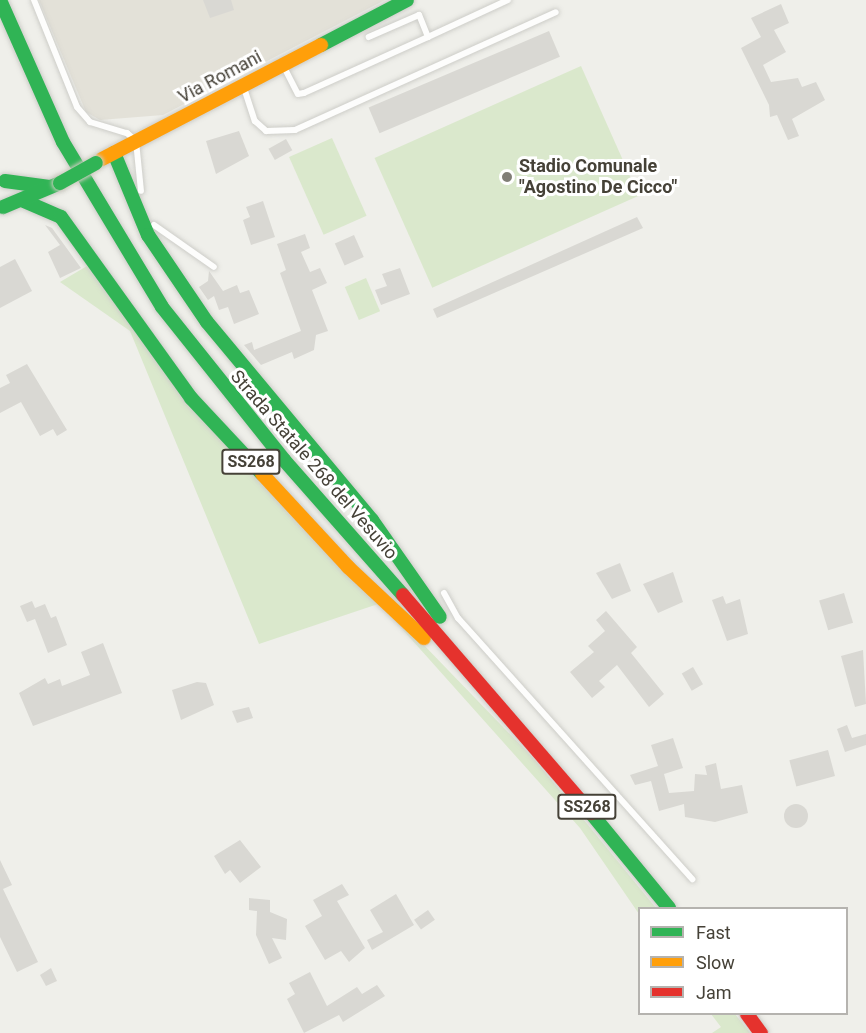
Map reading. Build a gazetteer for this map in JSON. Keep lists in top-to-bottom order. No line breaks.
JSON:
{"streets":{"main road":["Via Romani","SS268","Strada Statale 268 del Vesuvio"]},"crossings":[["Via Romani","SS268"],["SS268","Strada Statale 268 del Vesuvio"]],"places":["Stadio Comunale \"Agostino De Cicco\""],"legend":["Fast","Slow","Jam"]}
